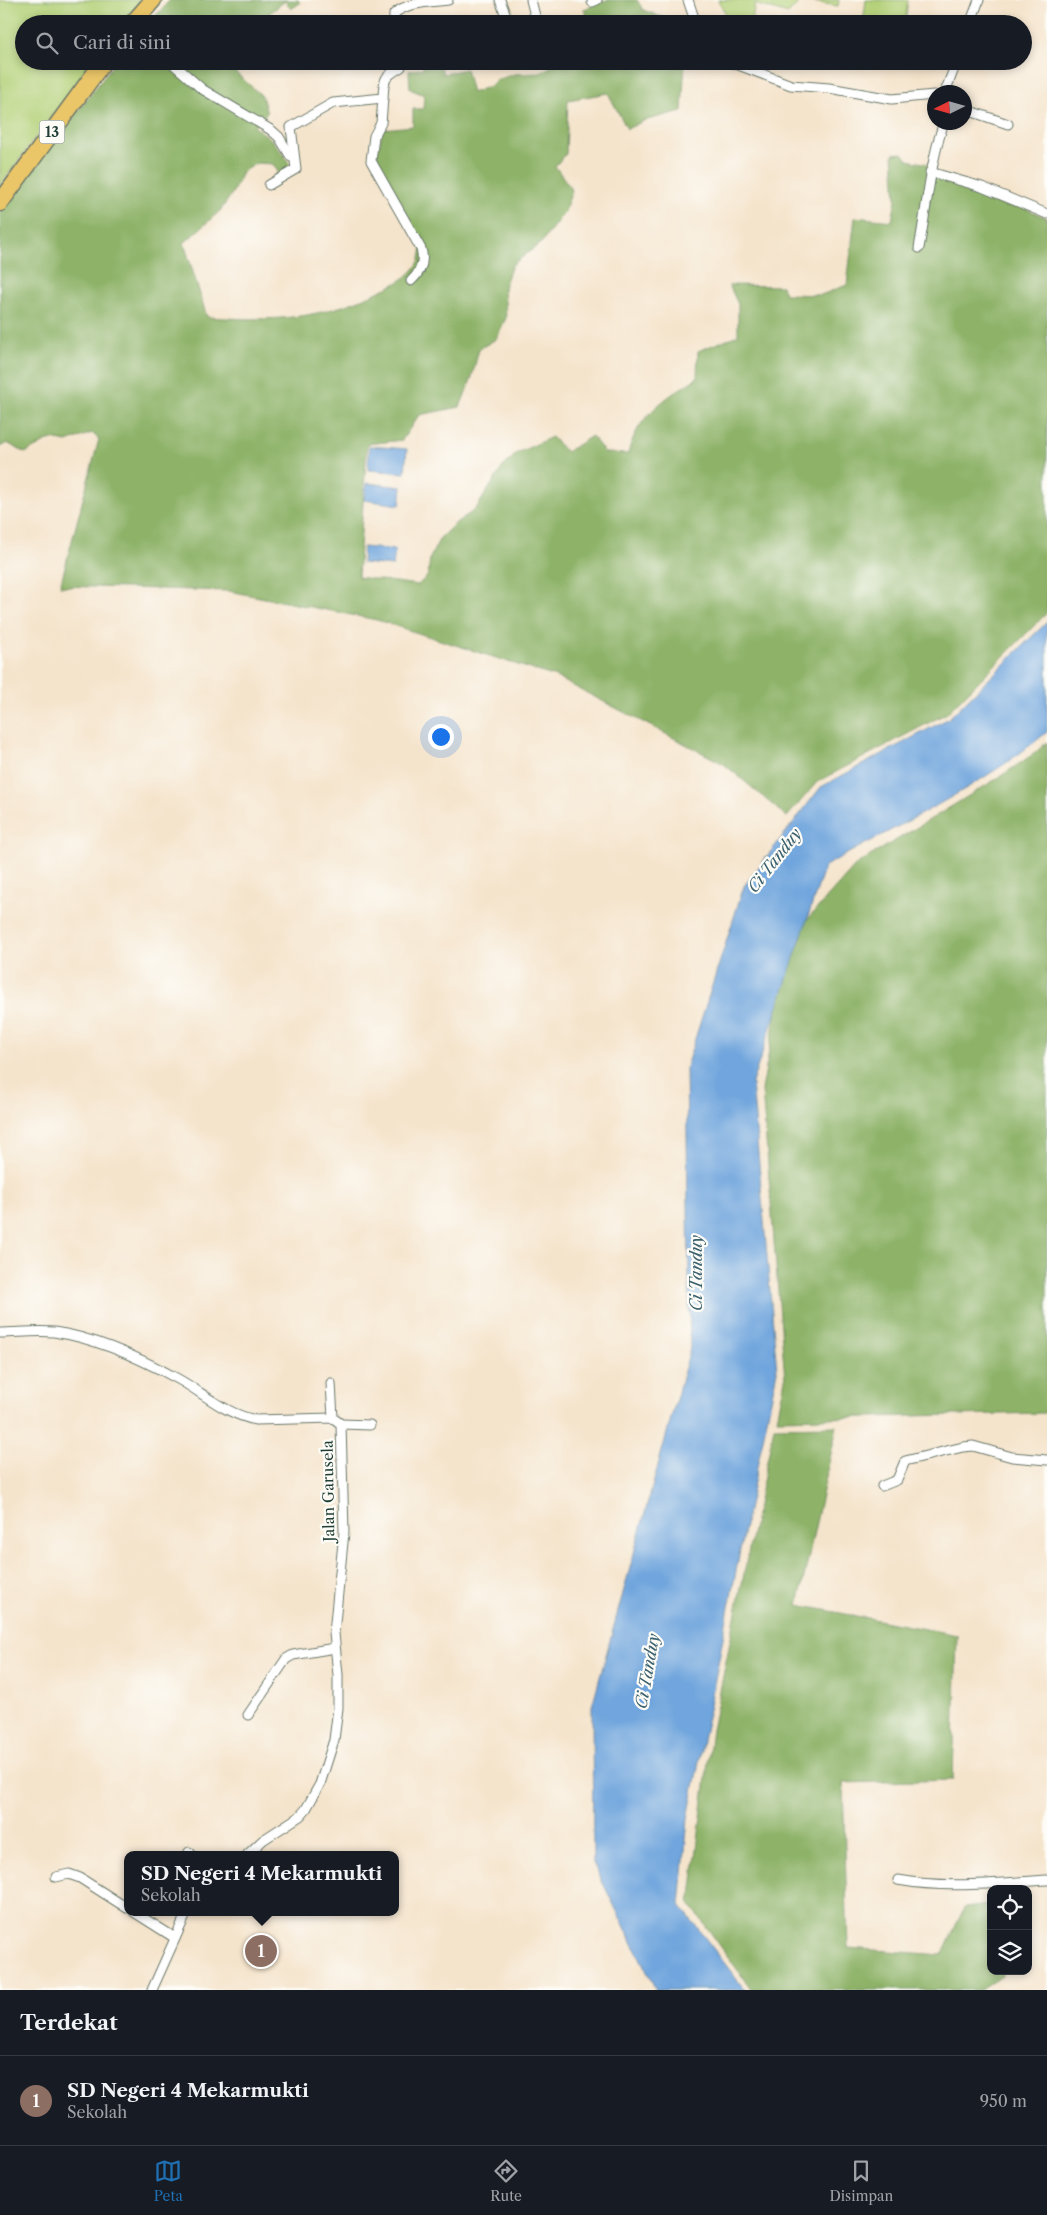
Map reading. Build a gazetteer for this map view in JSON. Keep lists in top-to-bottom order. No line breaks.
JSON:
{"streets":{"highway":["13"],"street":["Jalan Garusela"]},"water":["Ci Tanduy"],"north":"left","page":{"search":"Cari di sini","popup":["SD Negeri 4 Mekarmukti","Sekolah"],"pins":"1","heading":"Terdekat","list":[{"mark":"1","name":"SD Negeri 4 Mekarmukti","note":"Sekolah","value":"950 m"}],"nav":["Peta","Rute","Disimpan"]}}
